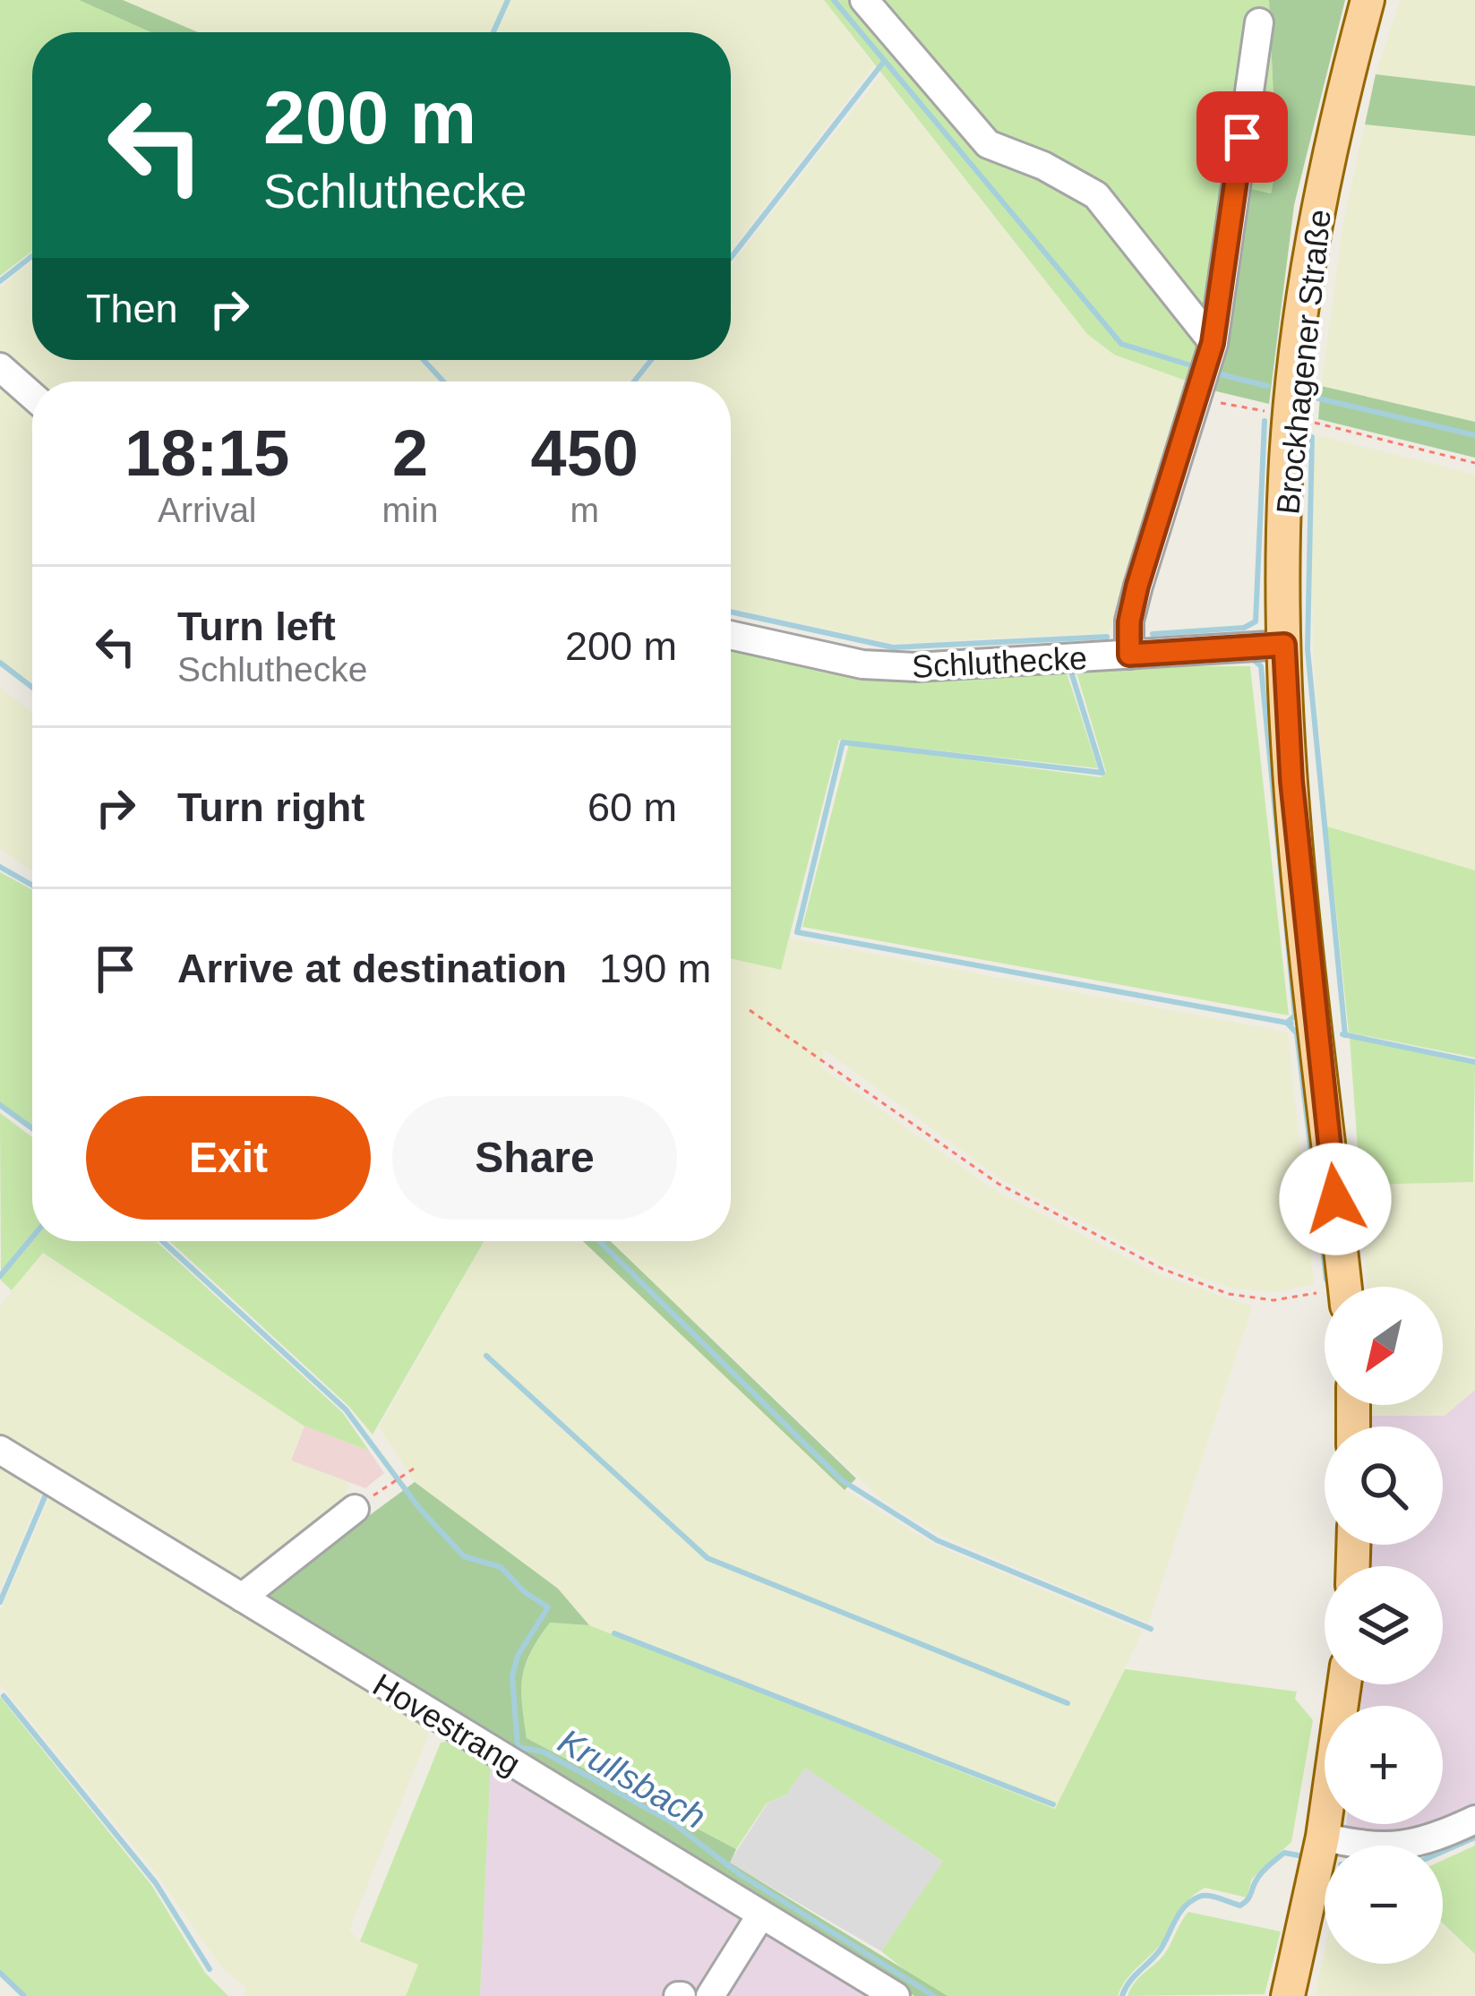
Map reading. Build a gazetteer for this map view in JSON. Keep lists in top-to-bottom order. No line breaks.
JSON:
{"streets":{"main road":["Brockhagener Straße"],"street":["Schluthecke","Hovestrang"]},"crossings":[["Brockhagener Straße","Schluthecke"]],"water":["Krullsbach"],"north":"bottom left","page":{"turn":["200 m","Schluthecke"],"then":"Then","eta":["18:15","Arrival","2","min","450","m"],"list":[{"name":"Turn left","note":"Schluthecke","value":"200 m"},{"name":"Turn right","value":"60 m"},{"name":"Arrive at destination","value":"190 m"}],"buttons":["Exit","Share"],"map_buttons":["+","−"]}}
